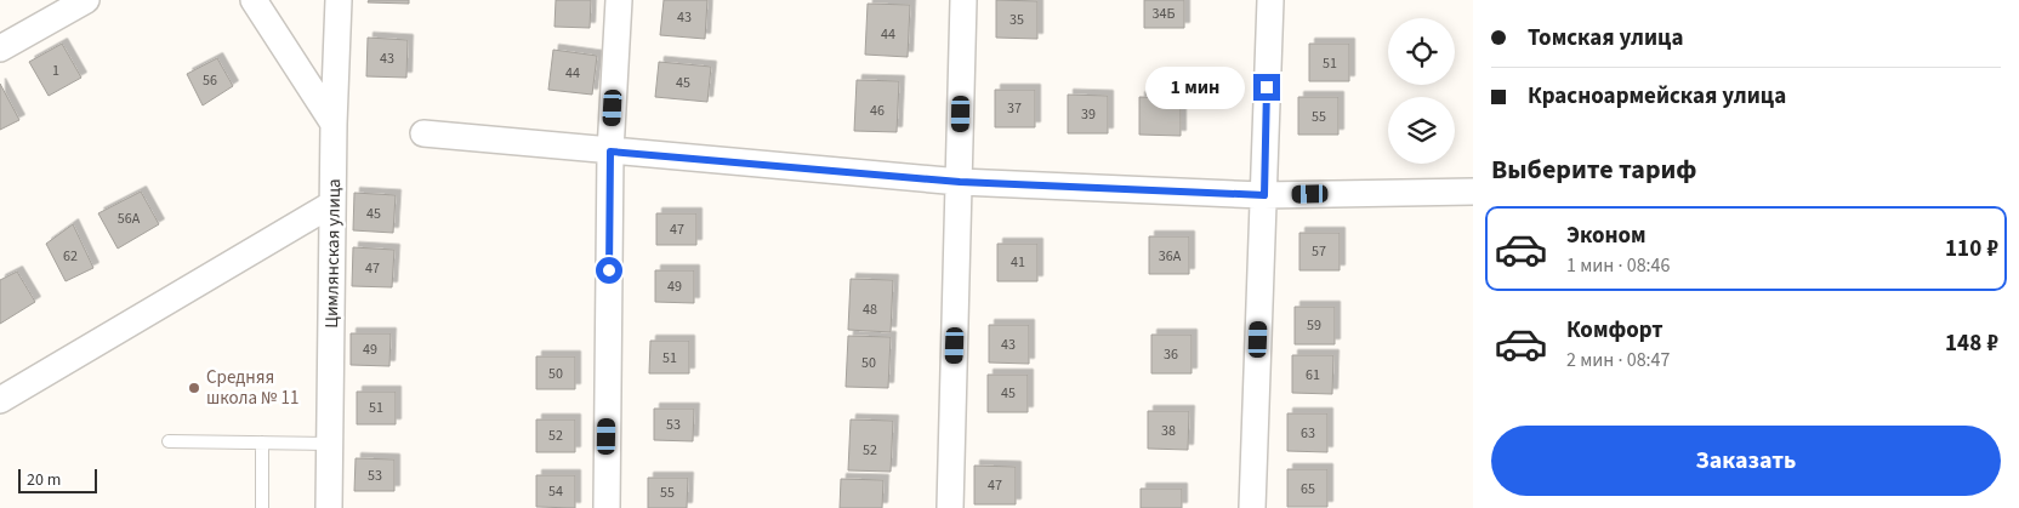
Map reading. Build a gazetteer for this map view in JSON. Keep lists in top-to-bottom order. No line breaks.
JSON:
{"streets":{"street":["Цимлянская улица"]},"places":["Средняя школа № 11"],"house_numbers":["34Б","43","35","44","43","51","1","44","56","45","37","46","39","55","45","56А","47","57","62","36А","41","47","49","48","59","43","49","36","51","50","50","61","45","51","53","38","63","52","52","53","47","65","54","55"],"scale_bar":"20 m","page":{"banner":["Томская улица","Красноармейская улица"],"bubble":"1 мин","heading":"Выберите тариф","list":[{"name":"Эконом","note":"1 мин · 08:46","value":"110 ₽"},{"name":"Комфорт","note":"2 мин · 08:47","value":"148 ₽"}],"buttons":"Заказать","scale":"20 m"}}
